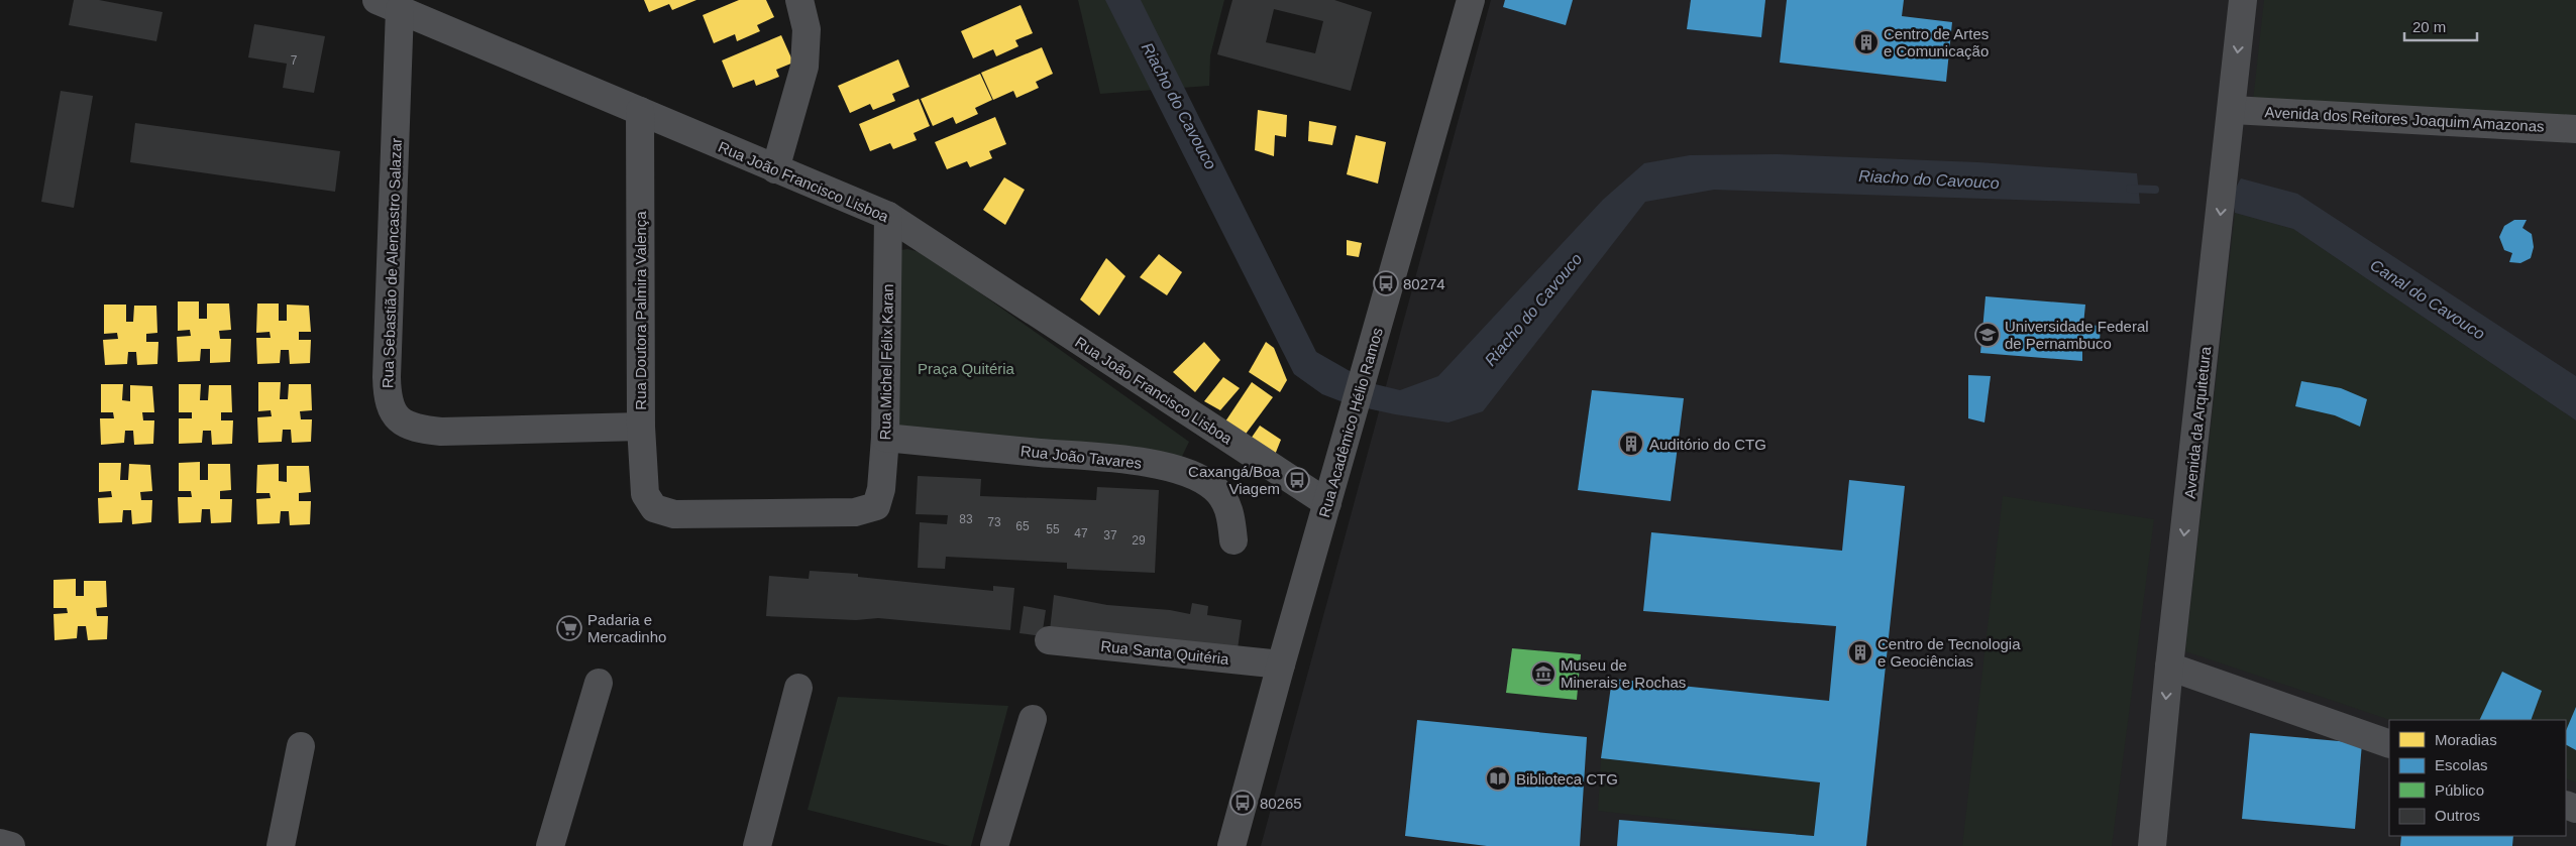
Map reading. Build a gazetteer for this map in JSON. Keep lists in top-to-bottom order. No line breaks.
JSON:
{"streets":{"street":["Avenida dos Reitores Joaquim Amazonas","Rua João Francisco Lisboa","Rua Sebastião de Alencastro Salazar","Rua Doutora Palmira Valença","Rua Michel Félix Karan","Rua Acadêmico Hélio Ramos","Avenida da Arquitetura","Rua João Tavares","Rua Santa Quitéria"]},"crossings":[["Avenida dos Reitores Joaquim Amazonas","Avenida da Arquitetura"],["Rua João Francisco Lisboa","Rua Sebastião de Alencastro Salazar"],["Rua João Francisco Lisboa","Rua Doutora Palmira Valença"],["Rua João Francisco Lisboa","Rua Michel Félix Karan"],["Rua João Francisco Lisboa","Rua Acadêmico Hélio Ramos"],["Rua Sebastião de Alencastro Salazar","Rua Doutora Palmira Valença"],["Rua Doutora Palmira Valença","Rua Michel Félix Karan"],["Rua Michel Félix Karan","Rua João Tavares"],["Rua Acadêmico Hélio Ramos","Rua Santa Quitéria"]],"one_way":["Avenida da Arquitetura"],"water":["Riacho do Cavouco","Canal do Cavouco"],"parks":["Praça Quitéria"],"places":{"building":["Centro de Artes e Comunicação","Auditório do CTG","Centro de Tecnologia e Geociências"],"bus stop":["80274","Caxangá/Boa Viagem","80265"],"school or university":["Universidade Federal de Pernambuco"],"supermarket":["Padaria e Mercadinho"],"museum":["Museu de Minerais e Rochas"],"library":["Biblioteca CTG"]},"house_numbers":["7","83","73","65","55","47","37","29"],"legend":["Moradias","Escolas","Público","Outros"],"scale_bar":"20 m"}
